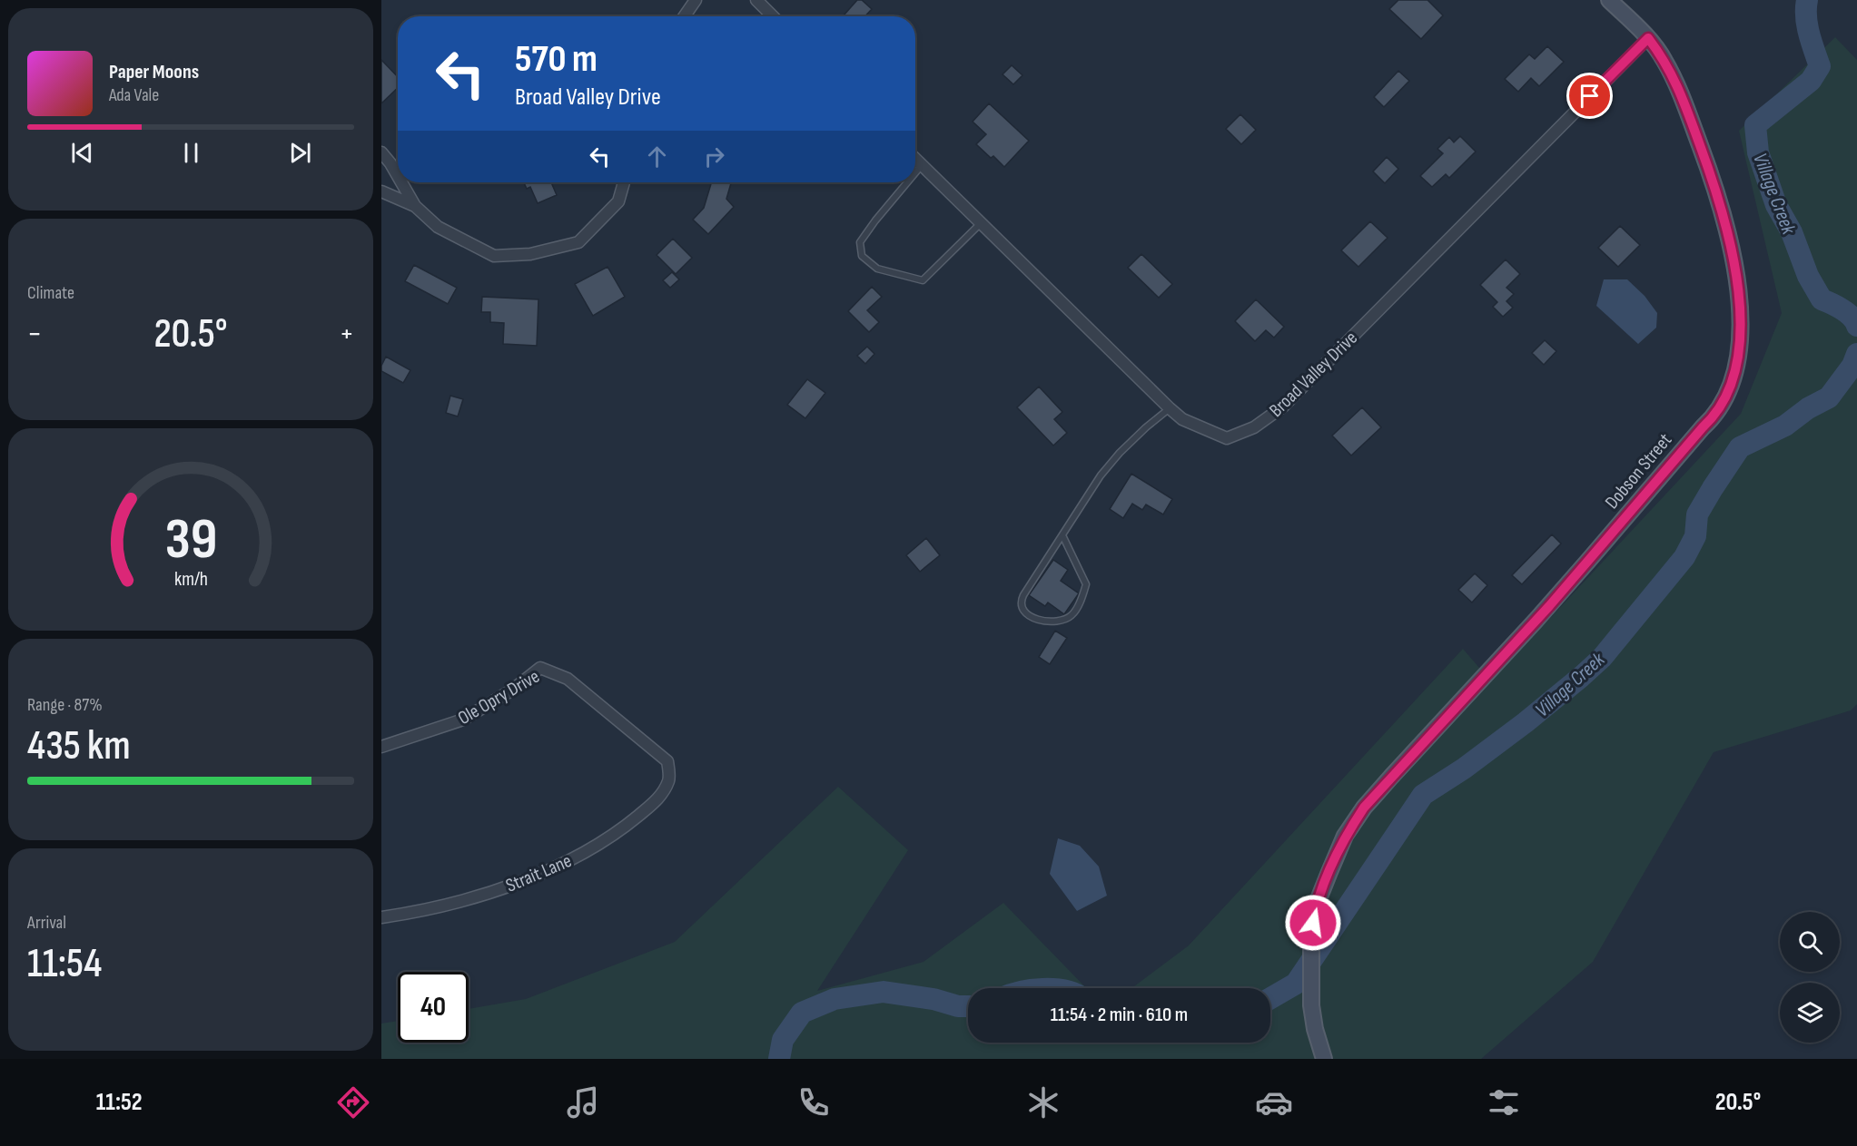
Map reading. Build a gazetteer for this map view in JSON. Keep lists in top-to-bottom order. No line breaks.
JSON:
{"streets":{"street":["Broad Valley Drive","Dobson Street","Ole Opry Drive","Strait Lane"]},"crossings":[["Broad Valley Drive","Dobson Street"],["Ole Opry Drive","Strait Lane"]],"water":["Village Creek"],"page":{"turn":["570 m","Broad Valley Drive"],"song":["Paper Moons","Ada Vale"],"tile":["Climate",["Range · 87%","435 km"],["Arrival","11:54"]],"heat":["−","20.5°","+"],"limit":"40","trip":"11:54 · 2 min · 610 m","tabs":["11:52","20.5°"],"gauge":["39","km/h"]}}
